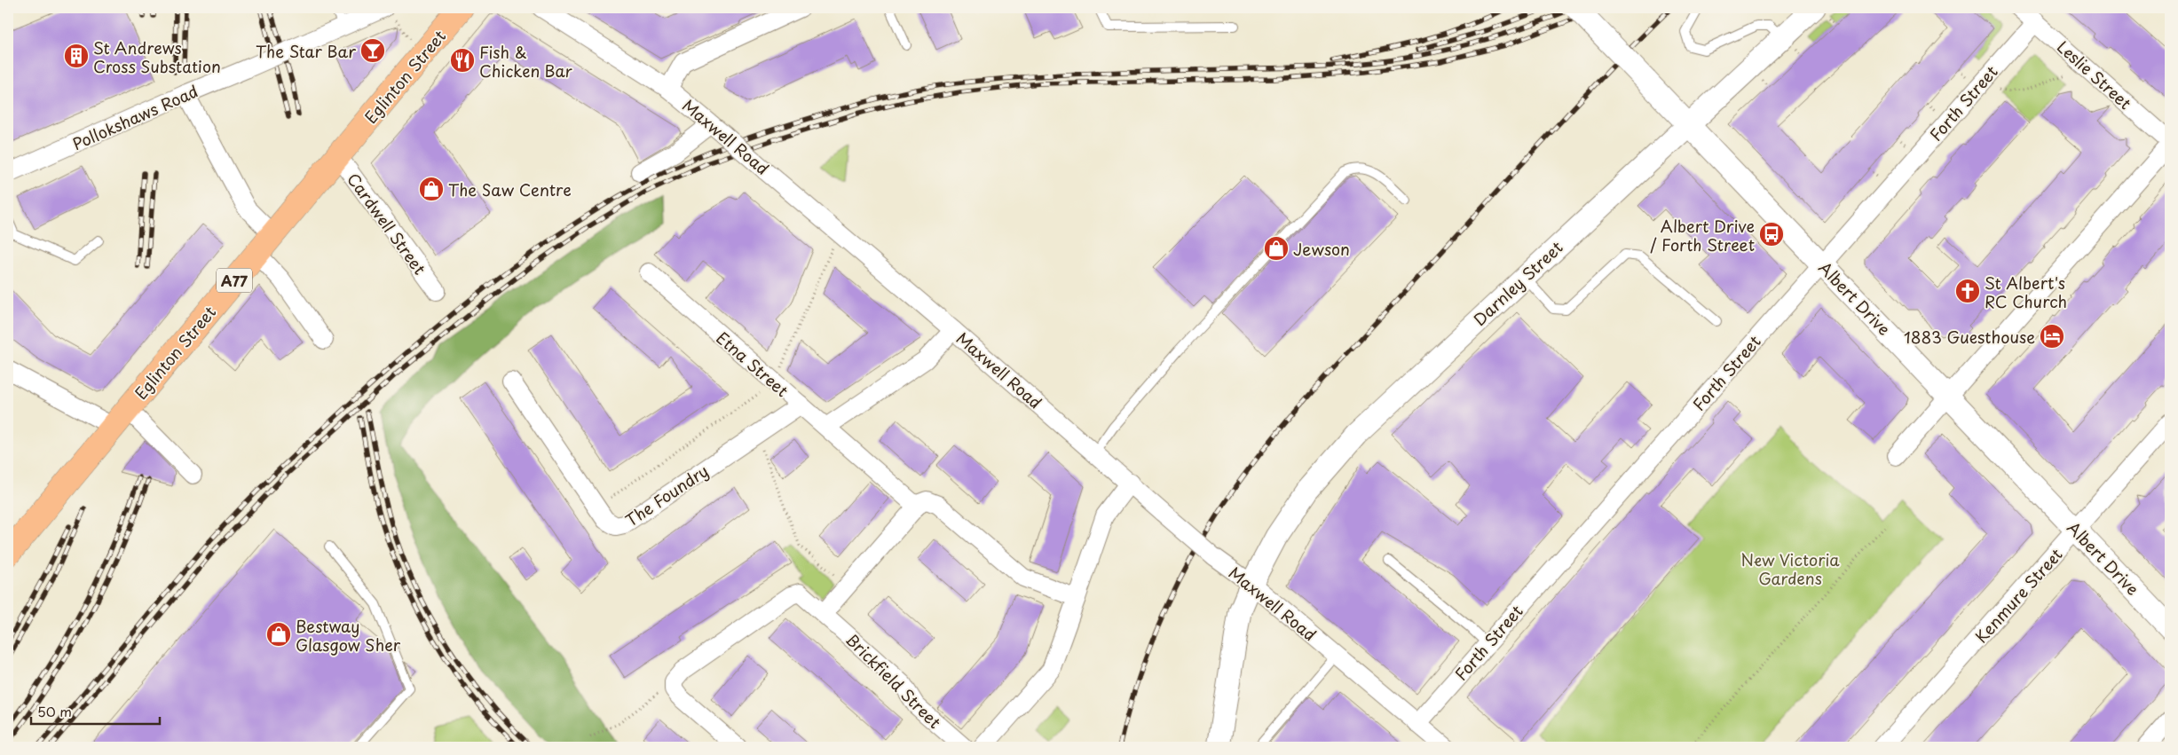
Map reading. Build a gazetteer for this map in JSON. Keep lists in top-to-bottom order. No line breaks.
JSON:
{"streets":{"main road":["Eglinton Street","A77"],"street":["Leslie Street","Forth Street","Pollokshaws Road","Maxwell Road","Cardwell Street","Darnley Street","Albert Drive","Etna Street","The Foundry","Kenmure Street","Brickfield Street"]},"crossings":[["Leslie Street","Forth Street"],["Eglinton Street","Cardwell Street"],["Forth Street","Maxwell Road"],["Forth Street","Albert Drive"],["Maxwell Road","Darnley Street"],["Darnley Street","Albert Drive"],["Albert Drive","Kenmure Street"],["Etna Street","The Foundry"]],"parks":["New Victoria Gardens"],"places":{"bar":["The Star Bar"],"building":["St Andrews Cross Substation"],"restaurant":["Fish & Chicken Bar"],"shop":["The Saw Centre","Jewson","Bestway Glasgow Sher"],"bus stop":["Albert Drive / Forth Street"],"church":["St Albert's RC Church"],"hotel":["1883 Guesthouse"]},"scale_bar":"50 m"}
